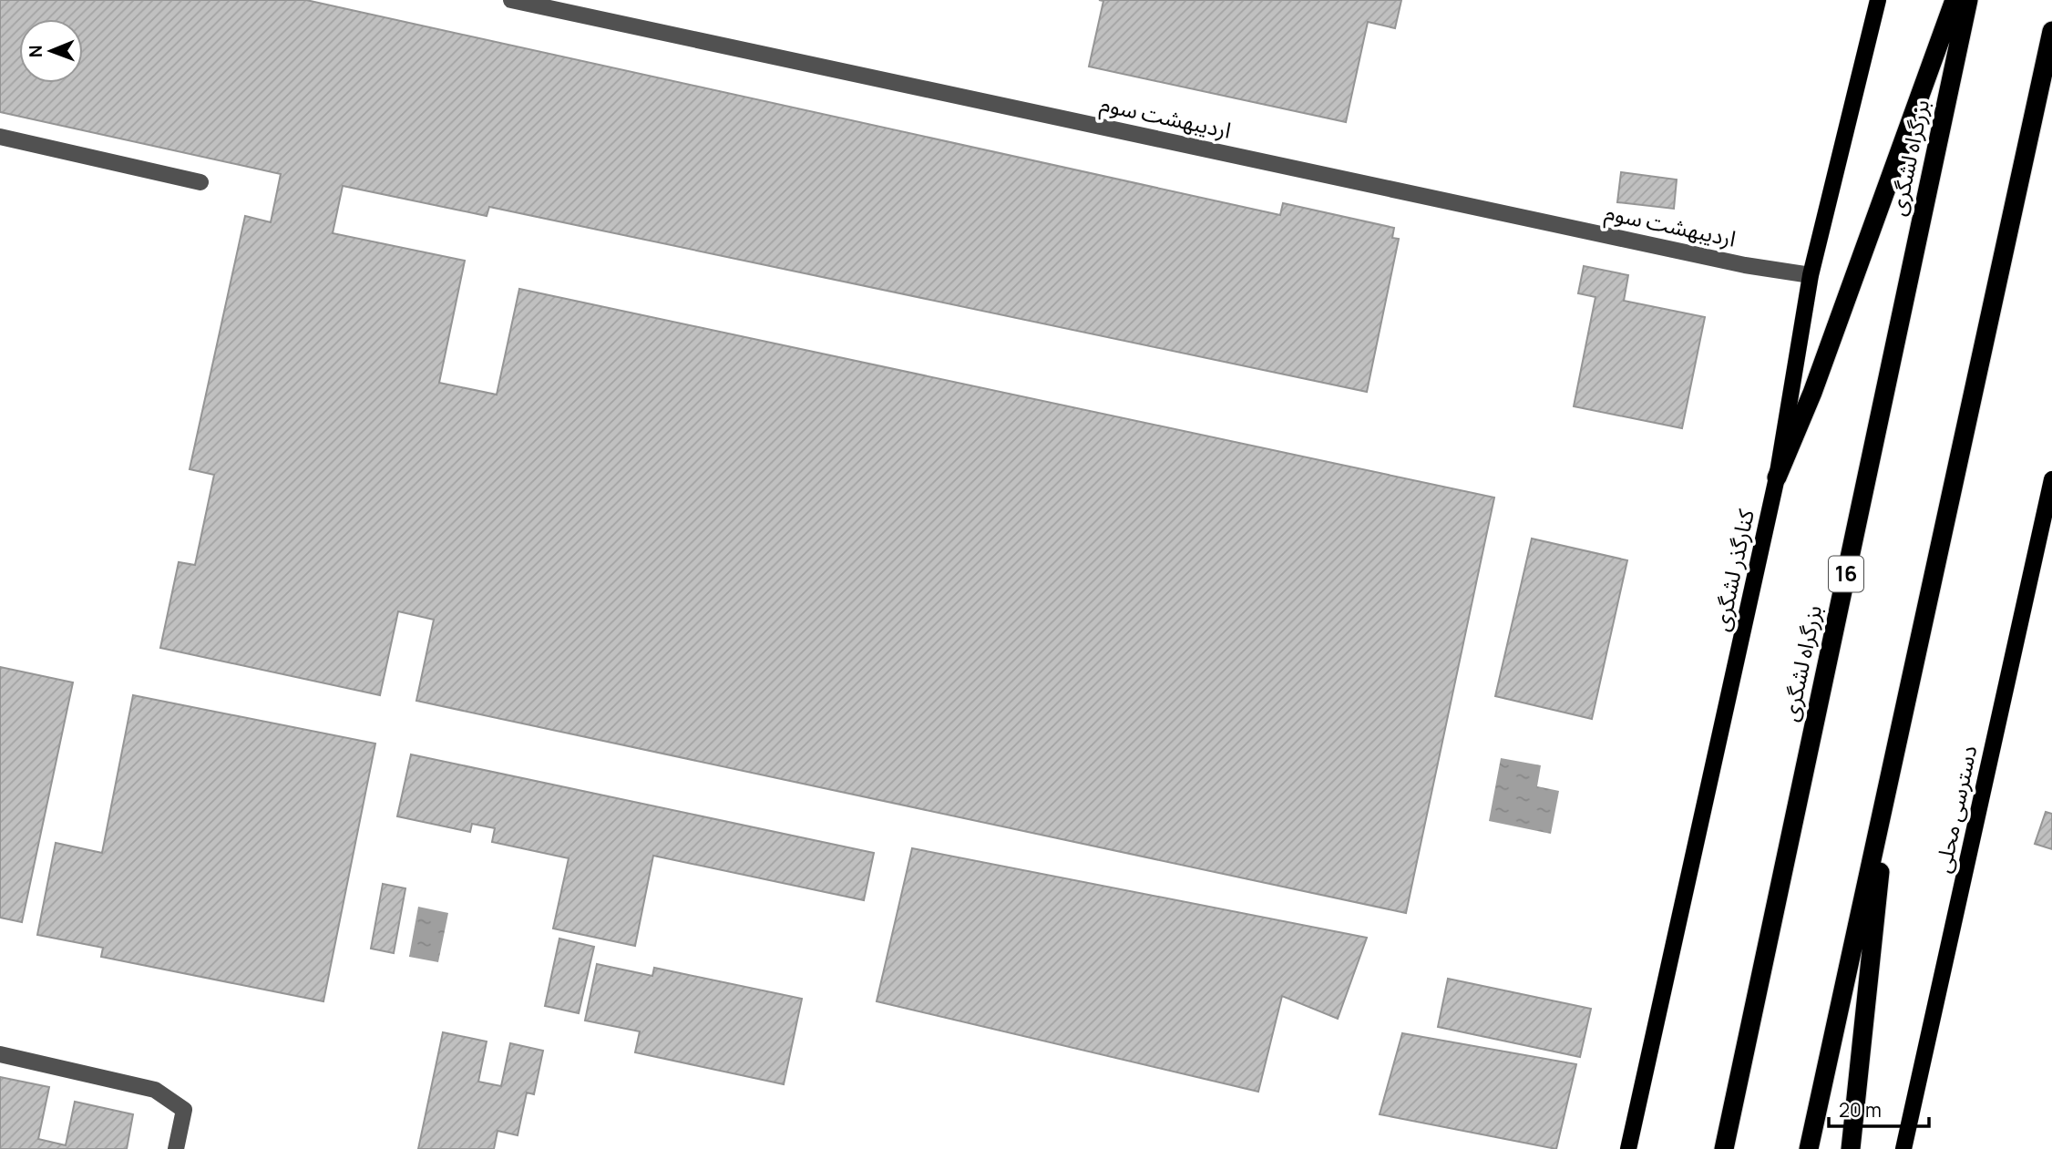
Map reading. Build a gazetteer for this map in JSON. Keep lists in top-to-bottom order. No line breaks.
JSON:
{"streets":{"highway":["بزرگراه لشگری","16"],"main road":["کنارگذر لشگری","دسترسی محلی"],"street":["اردیبهشت سوم"]},"crossings":[["اردیبهشت سوم","کنارگذر لشگری"]],"scale_bar":"20 m","north":"left"}
